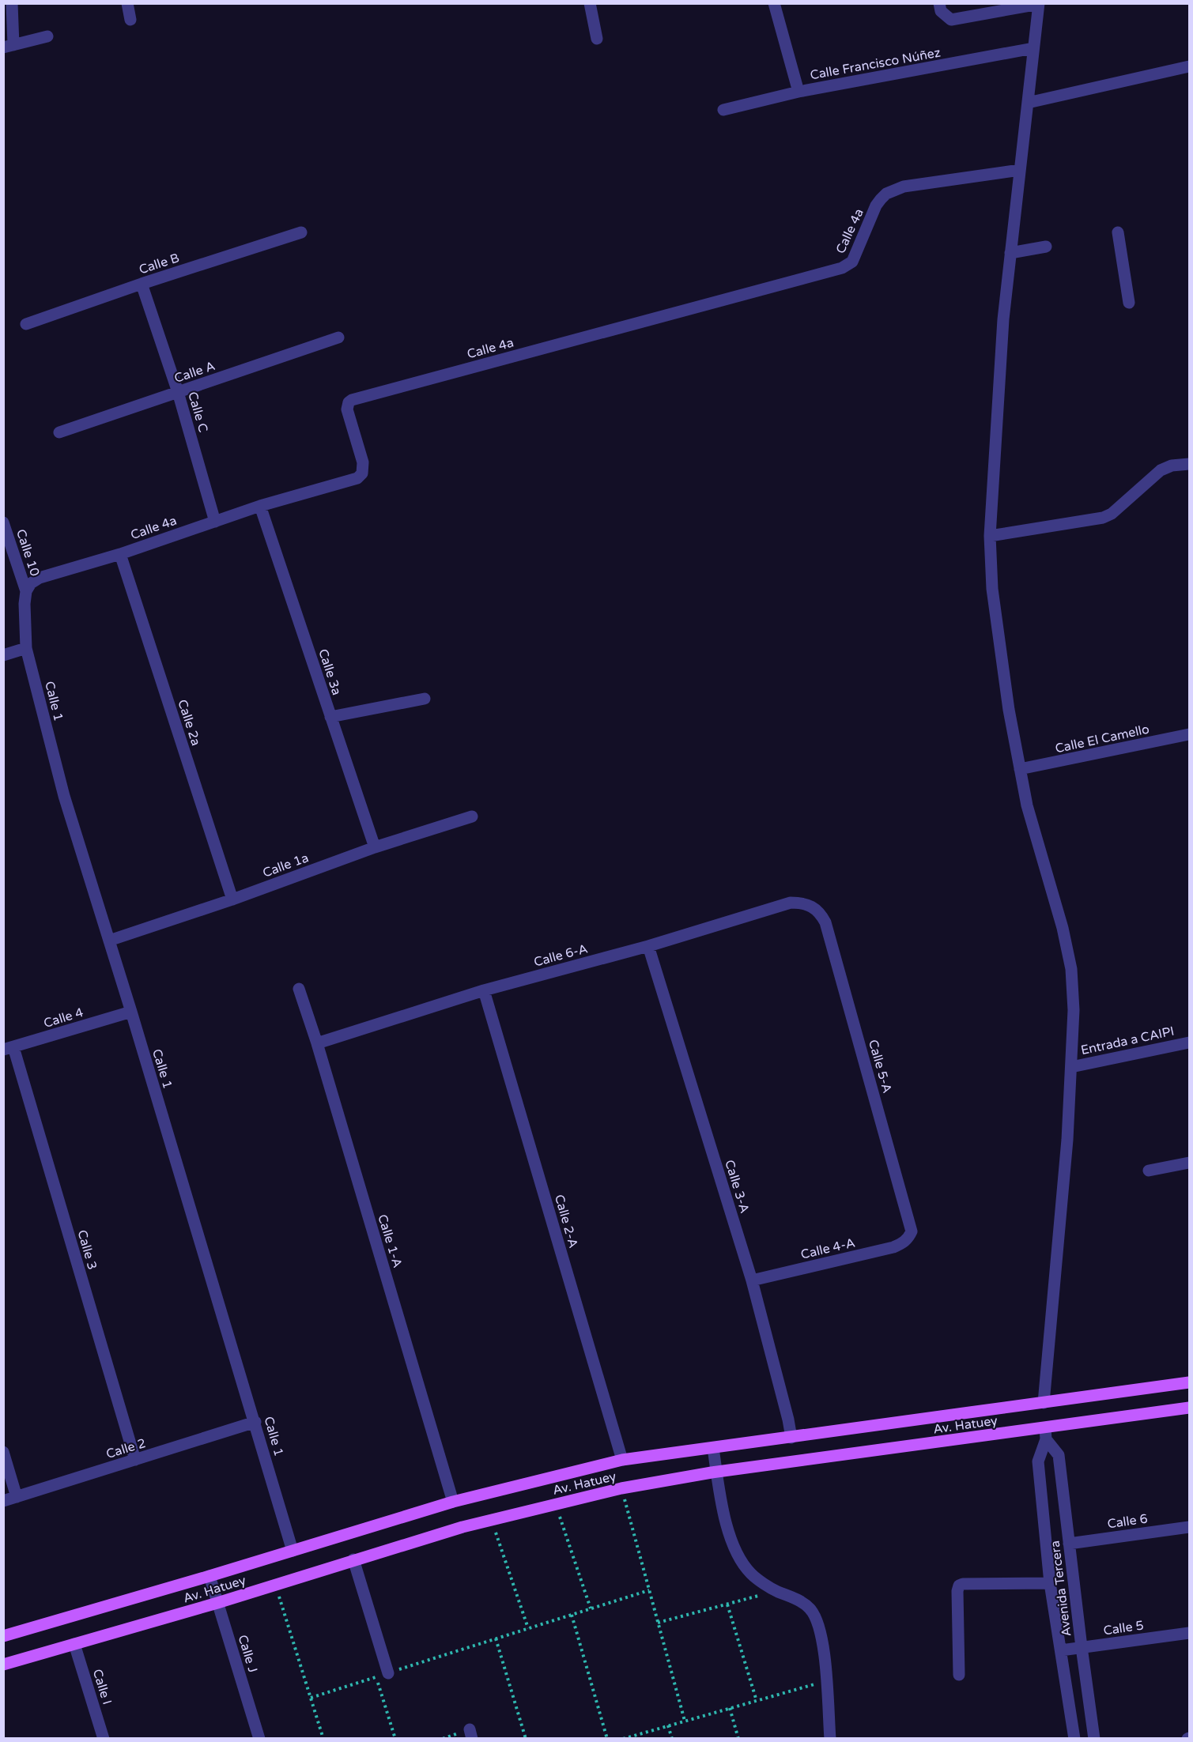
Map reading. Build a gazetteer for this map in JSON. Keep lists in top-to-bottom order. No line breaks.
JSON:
{"streets":{"main road":["Av. Hatuey"],"street":["Calle Francisco Núñez","Calle 4a","Calle B","Calle A","Calle C","Calle 10","Calle 3a","Calle 1","Calle 2a","Calle El Camello","Calle 1a","Calle 6-A","Calle 4","Entrada a CAIPI","Calle 5-A","Calle 3-A","Calle 2-A","Calle 1-A","Calle 4-A","Calle 3","Calle 2","Calle 6","Avenida Tercera","Calle 5","Calle J","Calle I"]},"crossings":[["Calle 4a","Calle C"],["Calle 4a","Calle 10"],["Calle 4a","Calle 3a"],["Calle 4a","Calle 1"],["Calle 4a","Calle 2a"],["Calle B","Calle C"],["Calle A","Calle C"],["Calle 10","Calle 1"],["Calle 3a","Calle 1a"],["Calle 1","Calle 1a"],["Calle 1","Calle 4"],["Calle 1","Av. Hatuey"],["Calle 1","Calle 2"],["Calle 2a","Calle 1a"],["Calle 6-A","Calle 5-A"],["Calle 6-A","Calle 3-A"],["Calle 6-A","Calle 2-A"],["Calle 6-A","Calle 1-A"],["Calle 4","Calle 3"],["Calle 5-A","Calle 4-A"],["Calle 3-A","Calle 4-A"],["Calle 3-A","Av. Hatuey"],["Calle 2-A","Av. Hatuey"],["Calle 1-A","Av. Hatuey"],["Calle 3","Calle 2"],["Av. Hatuey","Avenida Tercera"],["Av. Hatuey","Calle J"],["Av. Hatuey","Calle I"],["Calle 6","Avenida Tercera"],["Avenida Tercera","Calle 5"]]}
